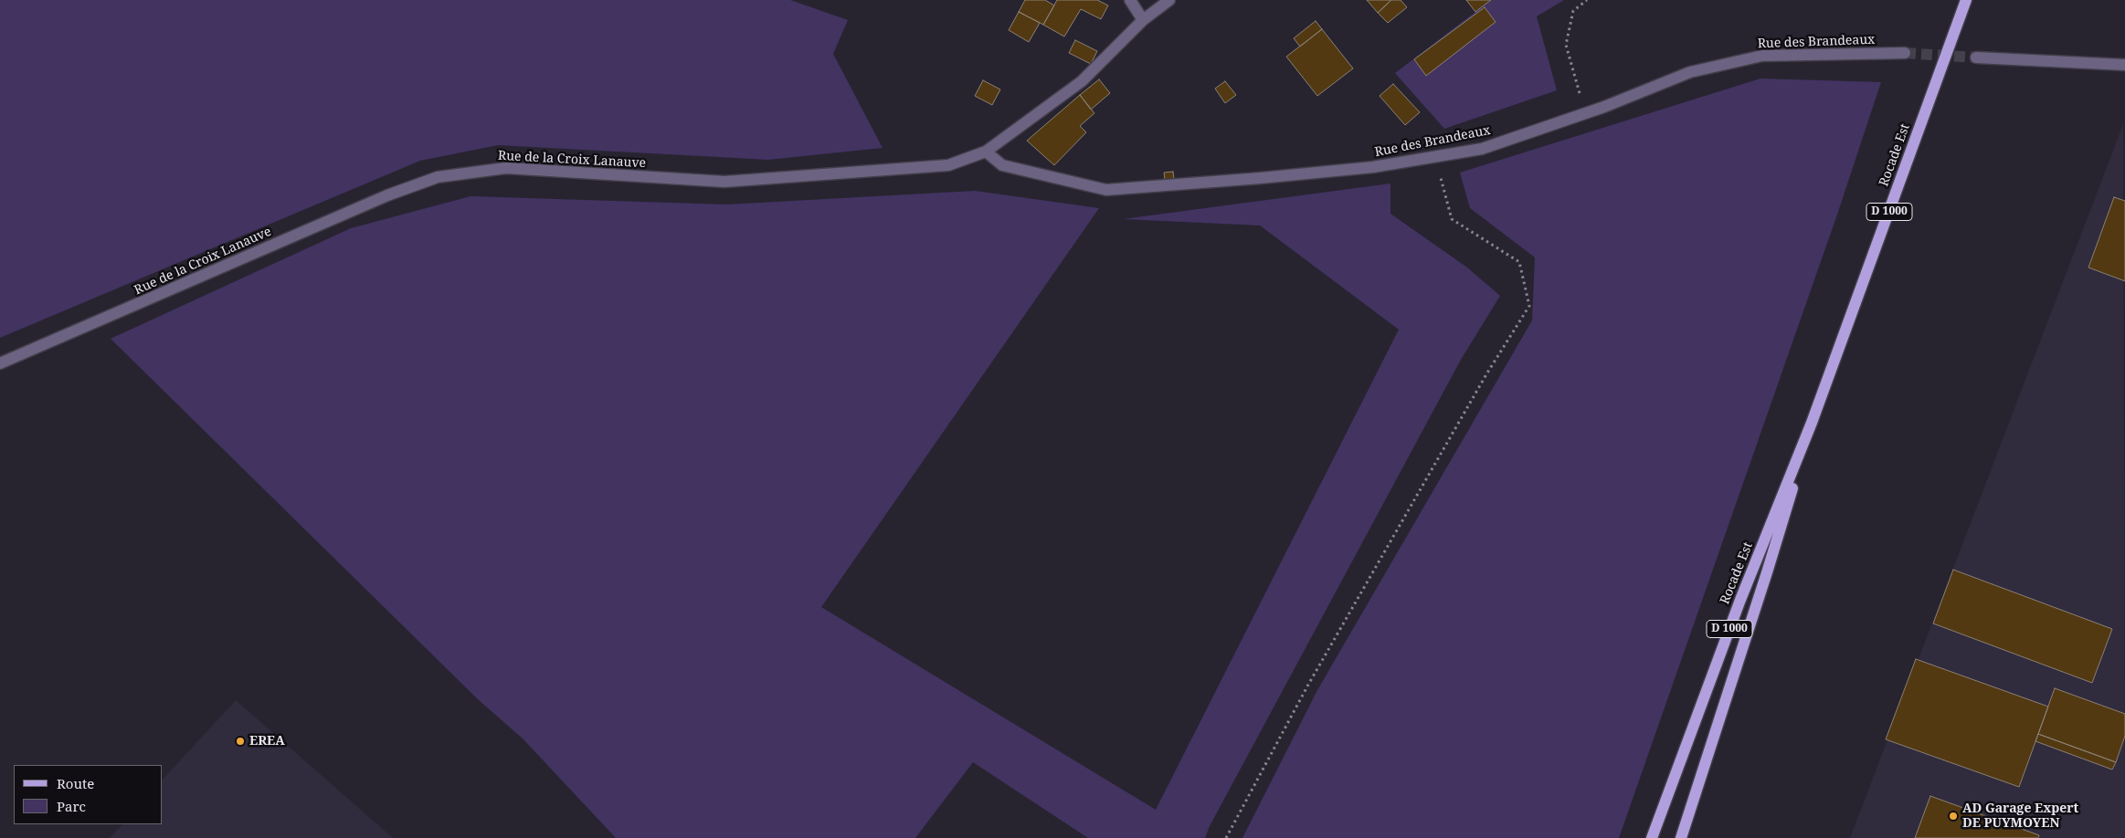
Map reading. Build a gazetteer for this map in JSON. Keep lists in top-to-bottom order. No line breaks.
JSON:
{"streets":{"main road":["Rocade Est","D 1000"],"street":["Rue des Brandeaux","Rue de la Croix Lanauve"]},"crossings":[["Rue des Brandeaux","Rue de la Croix Lanauve"]],"places":["EREA","AD Garage Expert DE PUYMOYEN"],"legend":["Route","Parc"]}
